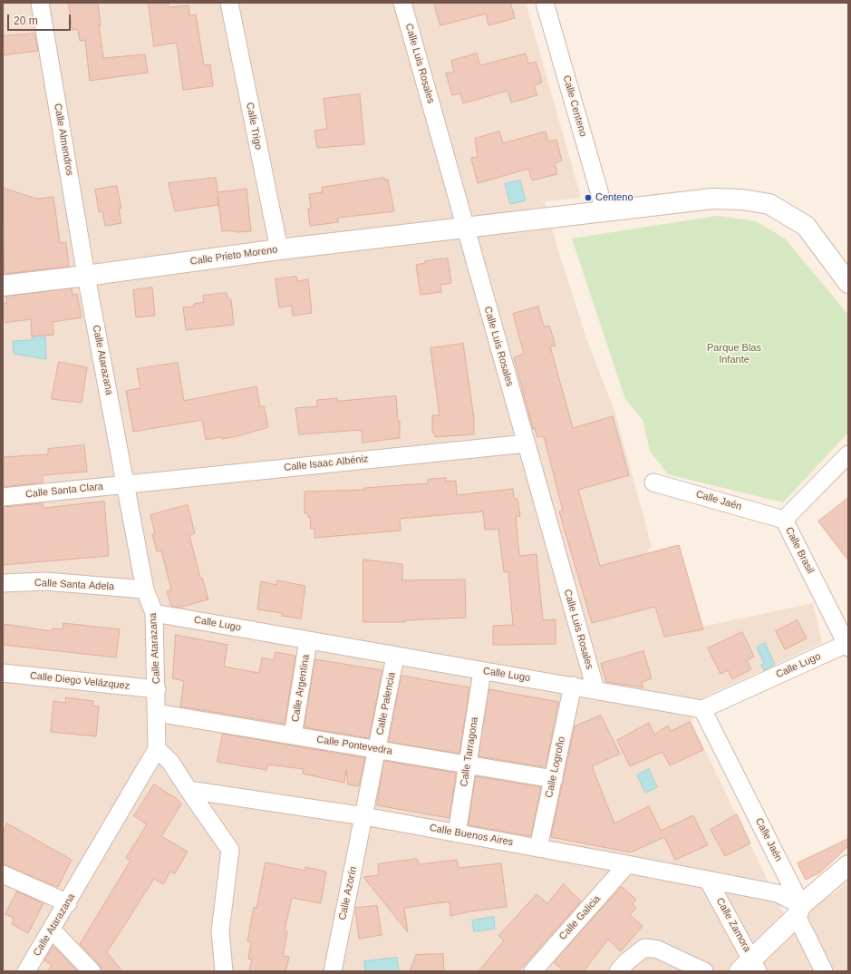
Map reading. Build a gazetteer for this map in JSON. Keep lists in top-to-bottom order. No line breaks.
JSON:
{"streets":{"street":["Calle Luis Rosales","Calle Centeno","Calle Trigo","Calle Almendros","Calle Prieto Moreno","Calle Atarazana","Calle Isaac Albéniz","Calle Santa Clara","Calle Jaén","Calle Brasil","Calle Santa Adela","Calle Lugo","Calle Diego Velázquez","Calle Argentina","Calle Palencia","Calle Pontevedra","Calle Tarragona","Calle Logroño","Calle Buenos Aires","Calle Azorín","Calle Galicia","Calle Zamora"]},"crossings":[["Calle Luis Rosales","Calle Prieto Moreno"],["Calle Luis Rosales","Calle Isaac Albéniz"],["Calle Luis Rosales","Calle Lugo"],["Calle Centeno","Calle Prieto Moreno"],["Calle Trigo","Calle Prieto Moreno"],["Calle Almendros","Calle Prieto Moreno"],["Calle Almendros","Calle Atarazana"],["Calle Prieto Moreno","Calle Atarazana"],["Calle Atarazana","Calle Isaac Albéniz"],["Calle Atarazana","Calle Santa Clara"],["Calle Atarazana","Calle Santa Adela"],["Calle Atarazana","Calle Lugo"],["Calle Atarazana","Calle Diego Velázquez"],["Calle Atarazana","Calle Pontevedra"],["Calle Isaac Albéniz","Calle Santa Clara"],["Calle Jaén","Calle Brasil"],["Calle Jaén","Calle Lugo"],["Calle Jaén","Calle Buenos Aires"],["Calle Brasil","Calle Lugo"],["Calle Lugo","Calle Argentina"],["Calle Lugo","Calle Palencia"],["Calle Lugo","Calle Tarragona"],["Calle Lugo","Calle Logroño"],["Calle Argentina","Calle Pontevedra"],["Calle Palencia","Calle Pontevedra"],["Calle Palencia","Calle Buenos Aires"],["Calle Palencia","Calle Azorín"],["Calle Pontevedra","Calle Tarragona"],["Calle Pontevedra","Calle Logroño"],["Calle Tarragona","Calle Buenos Aires"],["Calle Logroño","Calle Buenos Aires"],["Calle Buenos Aires","Calle Azorín"],["Calle Buenos Aires","Calle Galicia"],["Calle Buenos Aires","Calle Zamora"]],"parks":["Parque Blas Infante"],"places":["Centeno"],"scale_bar":"20 m"}
